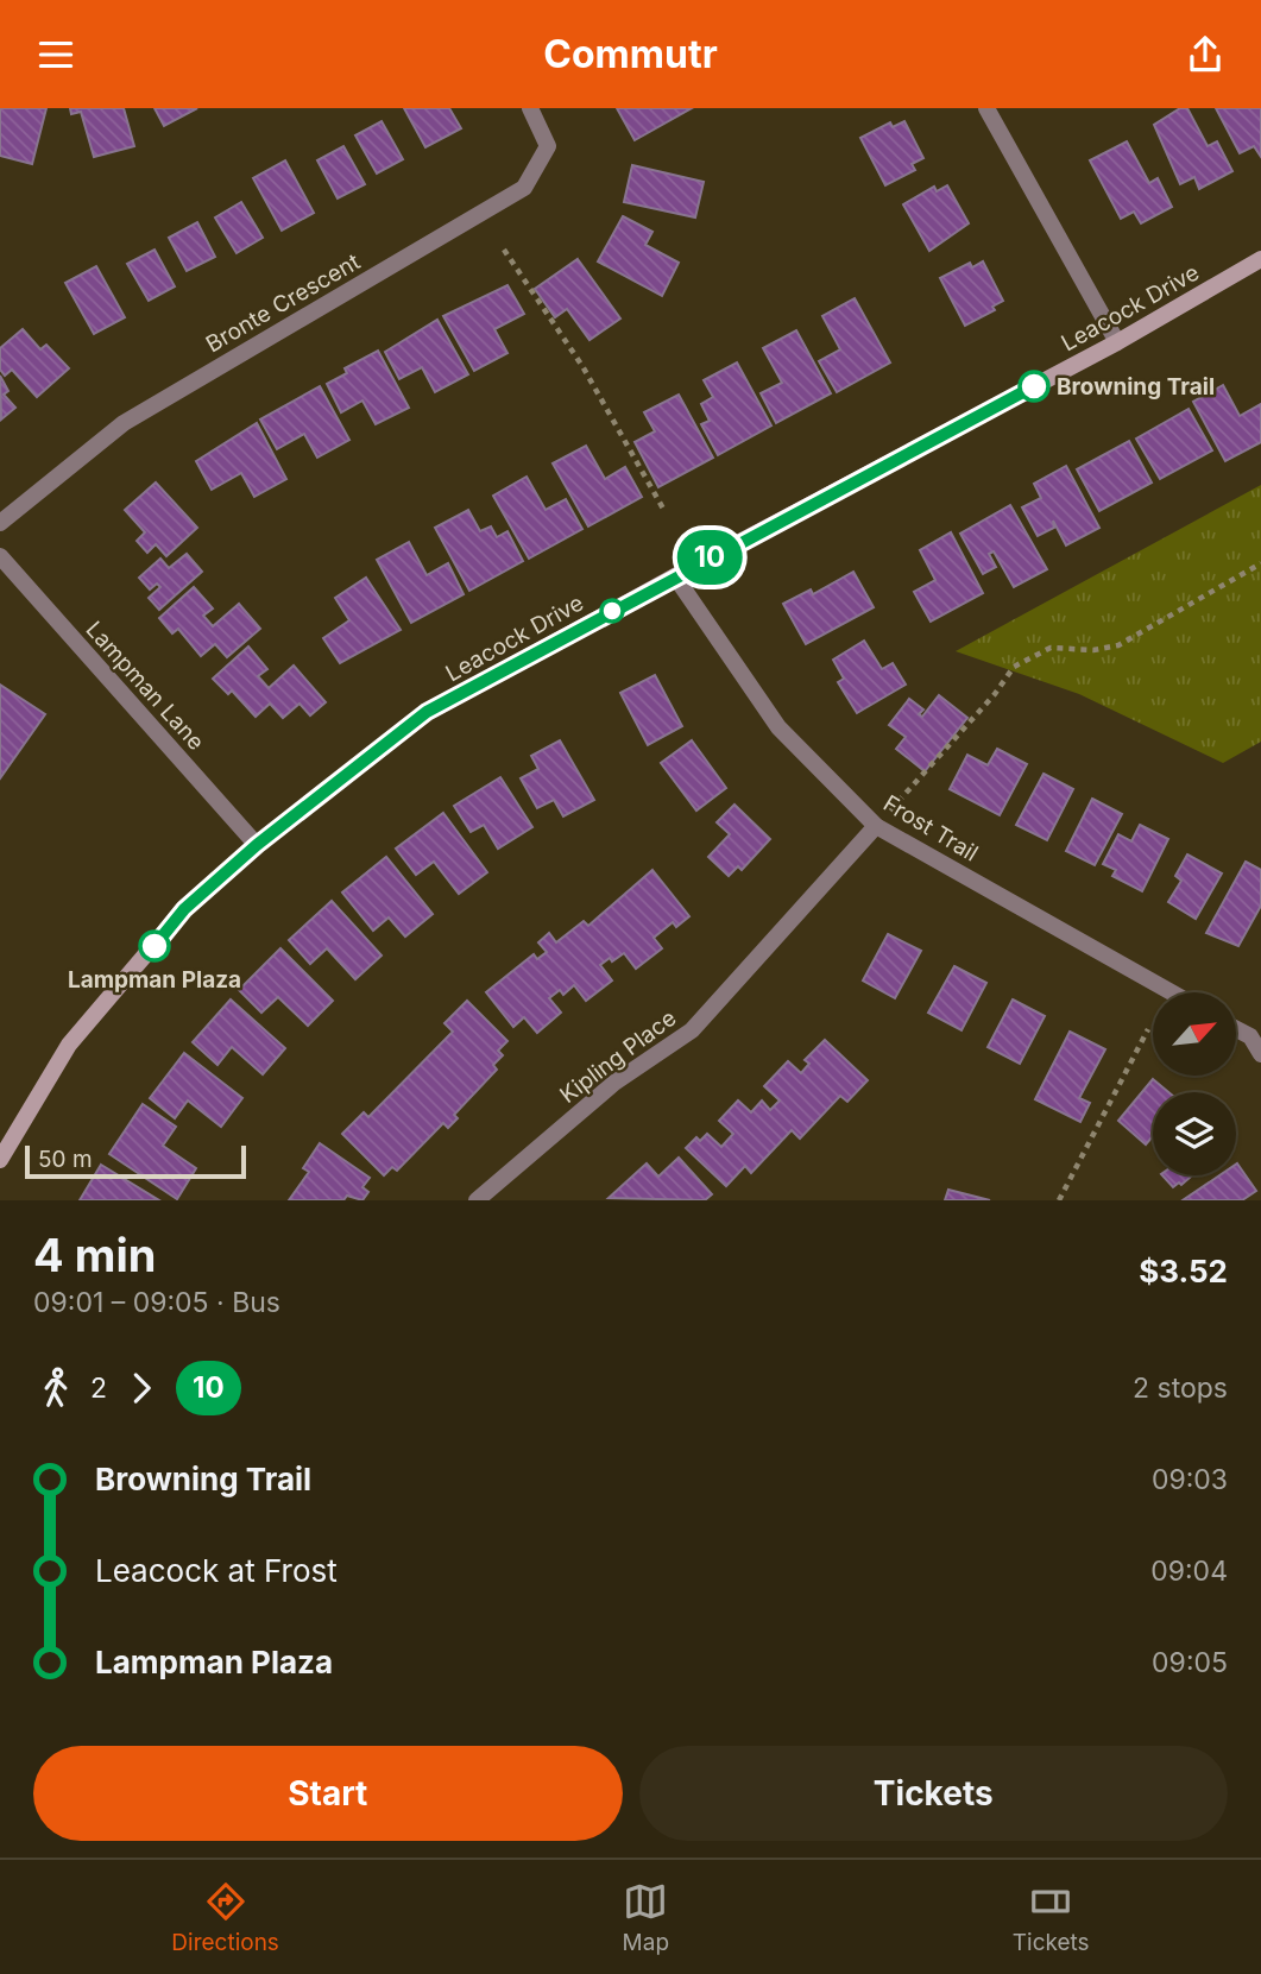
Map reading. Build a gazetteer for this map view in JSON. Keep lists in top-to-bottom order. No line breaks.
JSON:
{"streets":{"street":["Bronte Crescent","Leacock Drive","Lampman Lane","Frost Trail","Kipling Place"]},"crossings":[["Leacock Drive","Lampman Lane"],["Leacock Drive","Frost Trail"],["Frost Trail","Kipling Place"]],"places":["Browning Trail","Lampman Plaza"],"lines":["bus line 10"],"scale_bar":"50 m","north":"top right","page":{"header":"Commutr","on_map":"10","scale":"50 m","heading":["4 min","09:01 – 09:05 · Bus","$3.52"],"legs":["2","10","2 stops"],"list":[{"name":"Browning Trail","value":"09:03"},{"name":"Leacock at Frost","value":"09:04"},{"name":"Lampman Plaza","value":"09:05"}],"buttons":["Start","Tickets"],"tabs":["Directions","Map","Tickets"]}}
